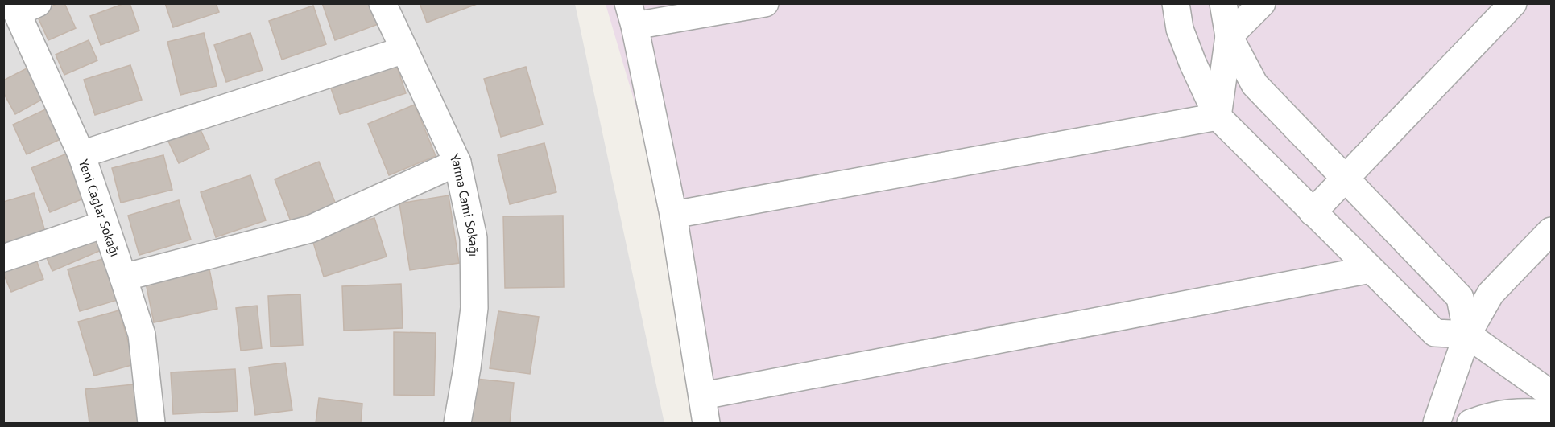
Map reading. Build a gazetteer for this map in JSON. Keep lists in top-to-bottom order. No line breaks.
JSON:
{"streets":{"street":["Yarma Cami Sokağı","Yeni Caglar Sokağı"]}}
